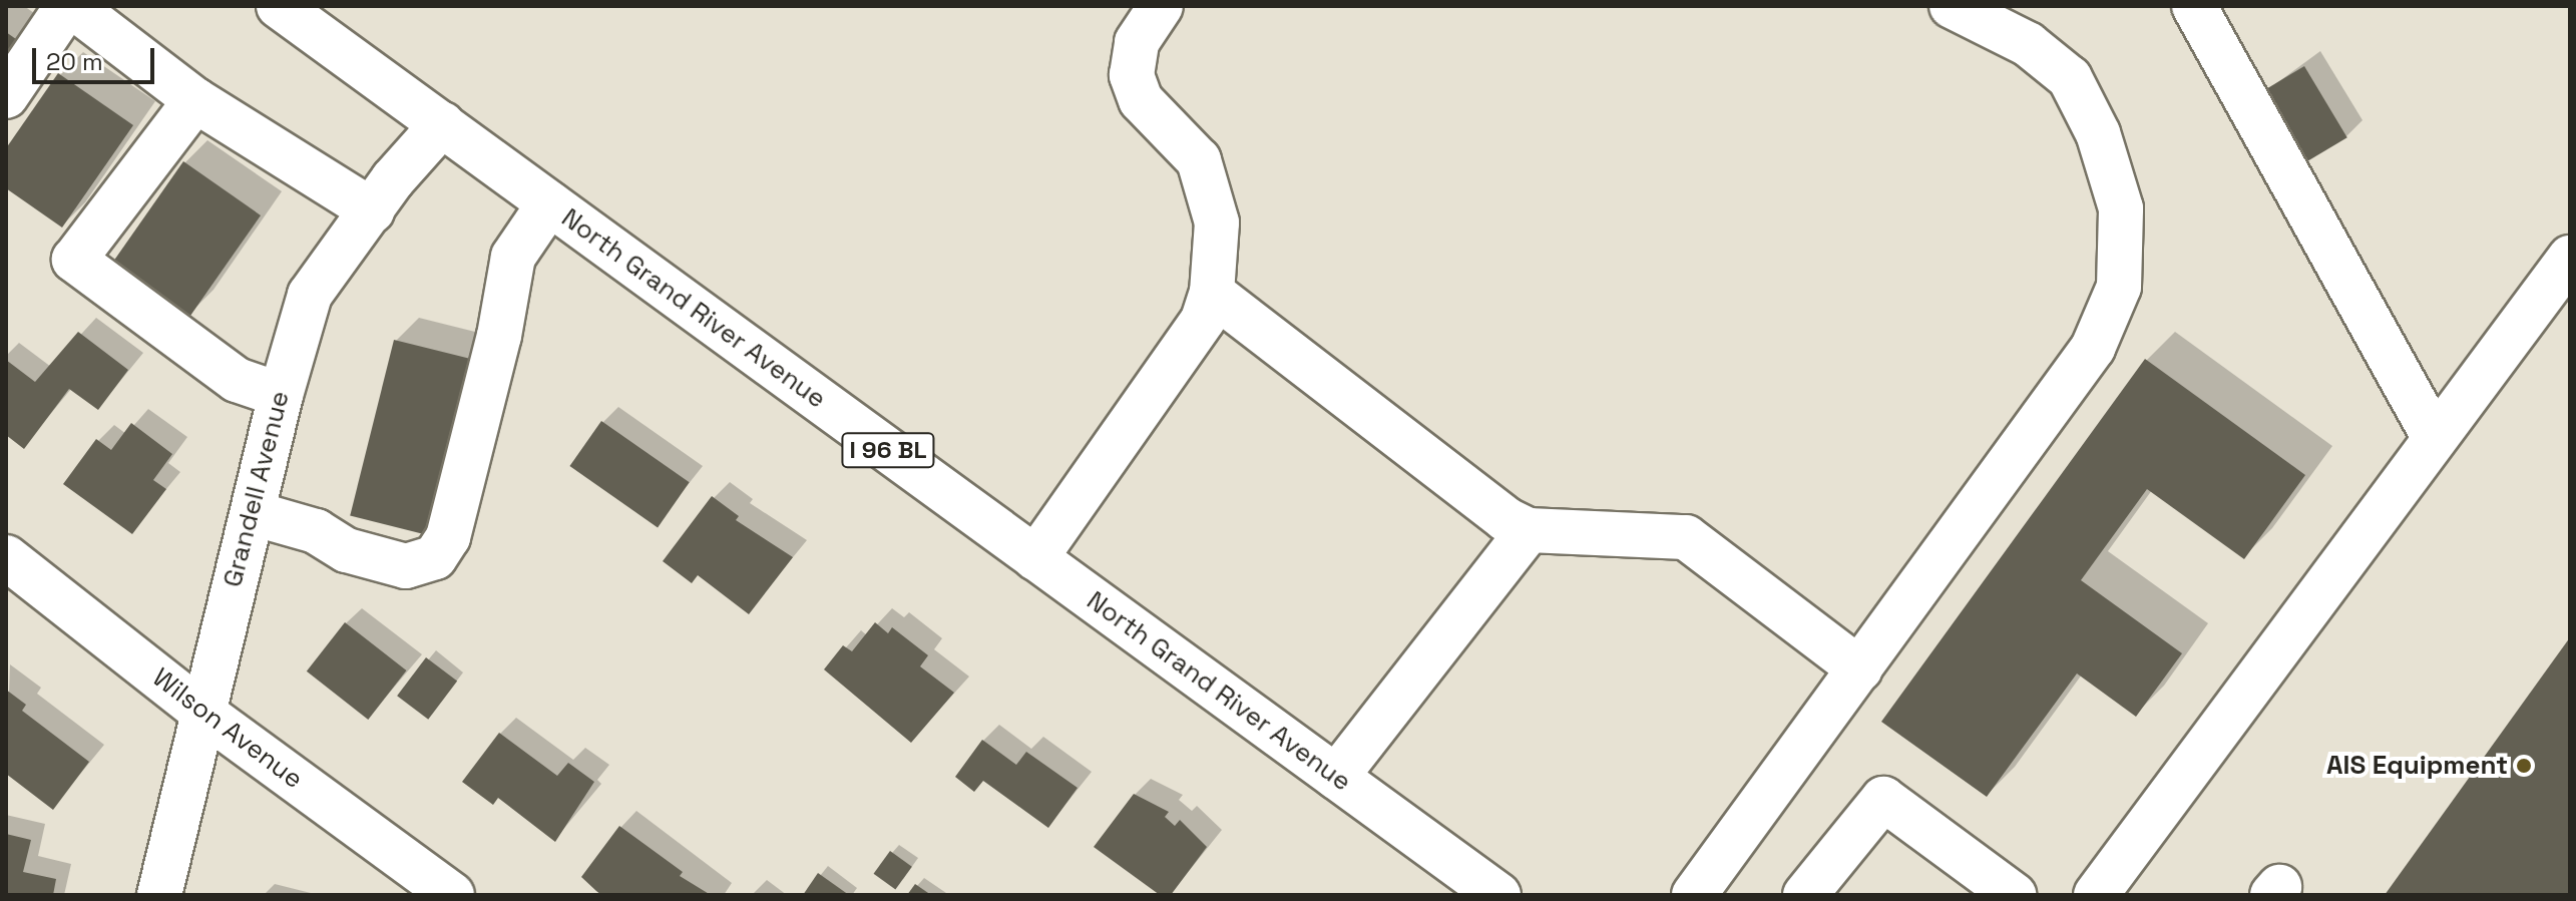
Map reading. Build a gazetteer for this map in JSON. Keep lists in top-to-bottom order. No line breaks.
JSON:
{"streets":{"main road":["North Grand River Avenue","I 96 BL","Grandell Avenue","Wilson Avenue"]},"crossings":[["North Grand River Avenue","Grandell Avenue"],["Grandell Avenue","Wilson Avenue"]],"places":["AIS Equipment"],"scale_bar":"20 m"}
